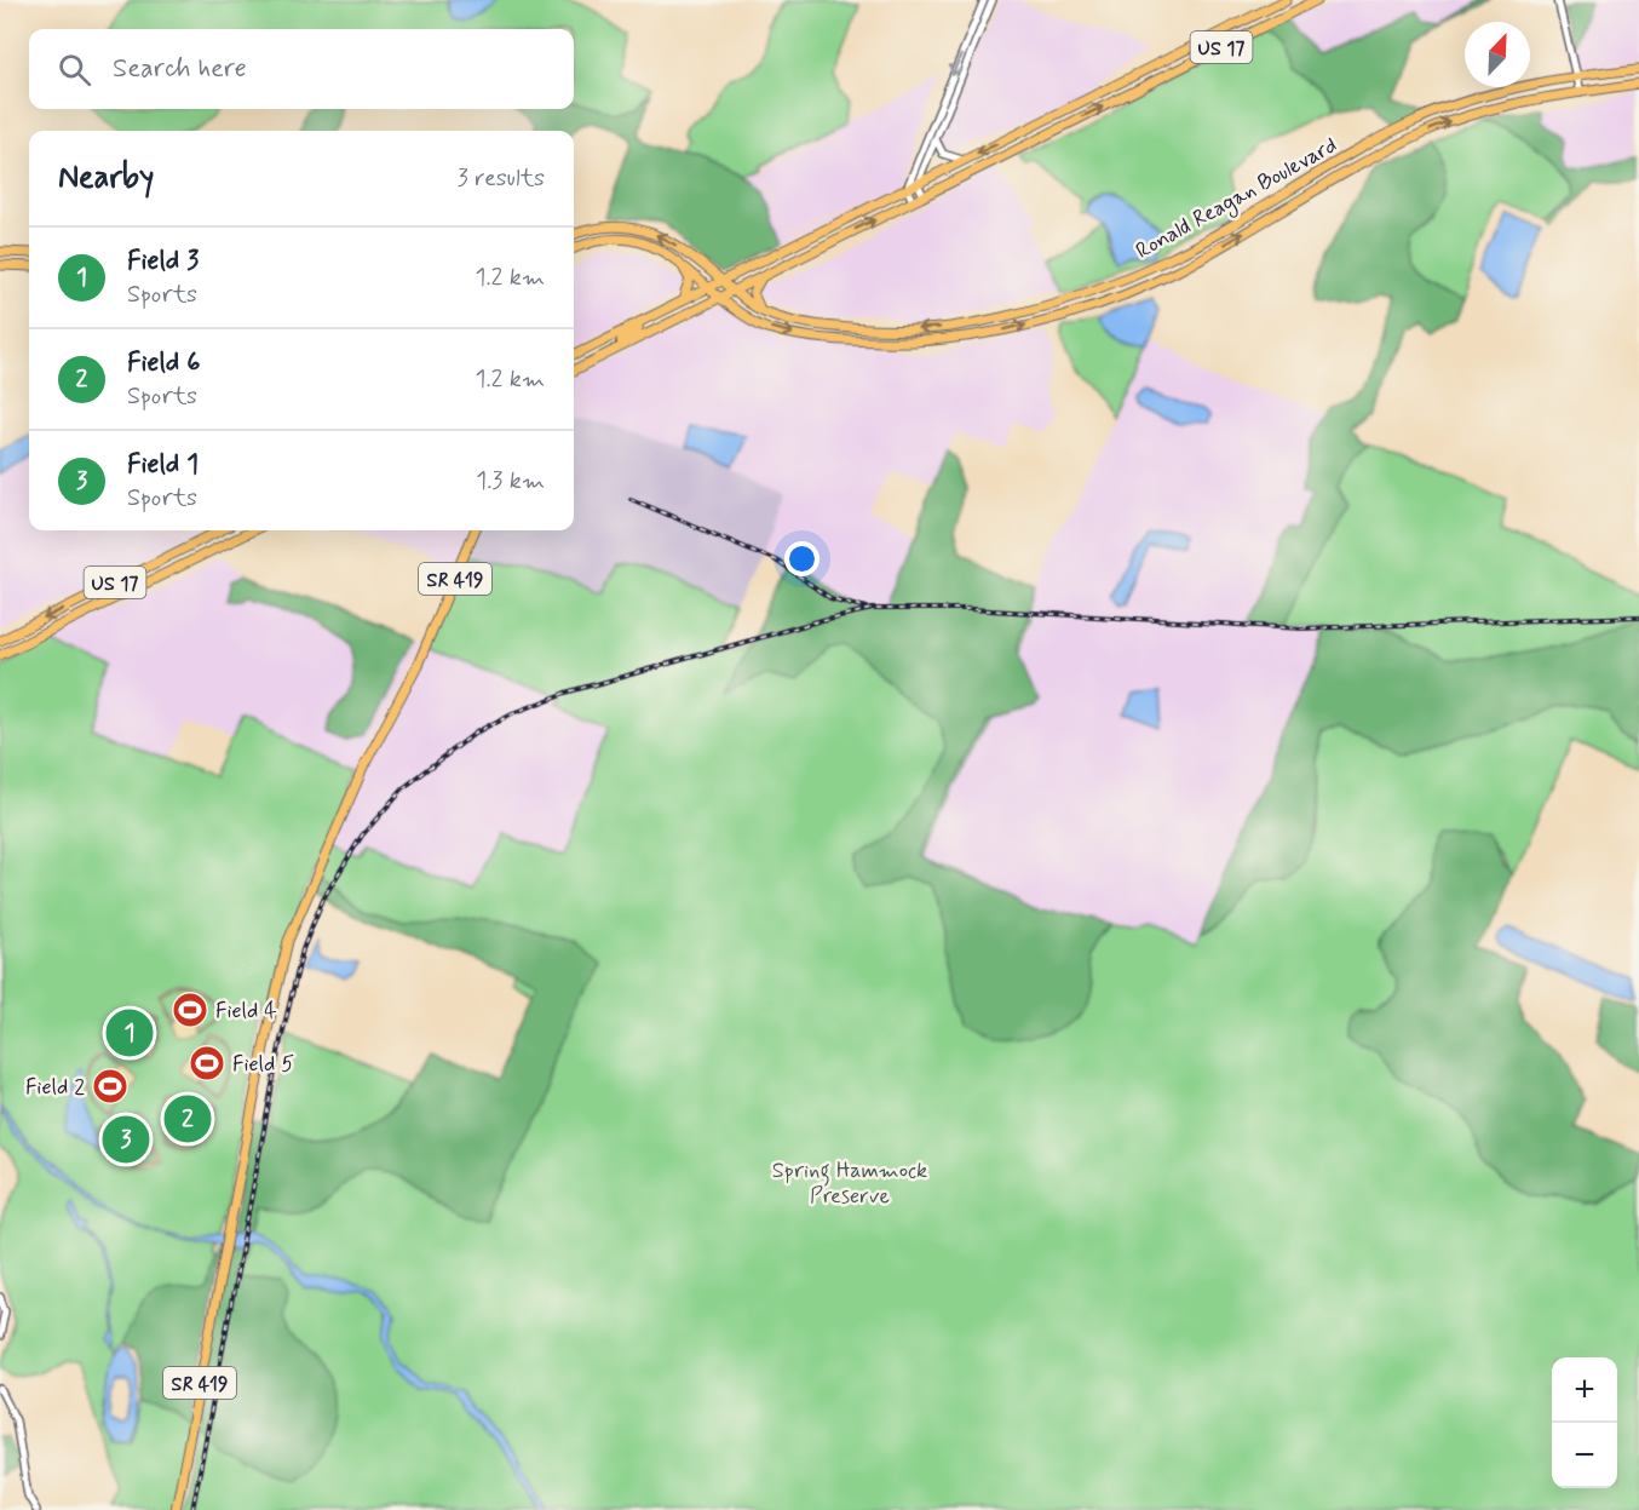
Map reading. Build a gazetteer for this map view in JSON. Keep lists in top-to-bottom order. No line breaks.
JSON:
{"streets":{"main road":["US 17","Ronald Reagan Boulevard","SR 419"]},"crossings":[["US 17","Ronald Reagan Boulevard"]],"parks":["Spring Hammock Preserve"],"places":{"sports":["Field 4","Field 5","Field 2"]},"north":"top right","page":{"search":"Search here","heading":["Nearby","3 results"],"list":[{"mark":"1","name":"Field 3","note":"Sports","value":"1.2 km"},{"mark":"2","name":"Field 6","note":"Sports","value":"1.2 km"},{"mark":"3","name":"Field 1","note":"Sports","value":"1.3 km"}],"pins":["1","2","3"],"map_buttons":["+","−"]}}
